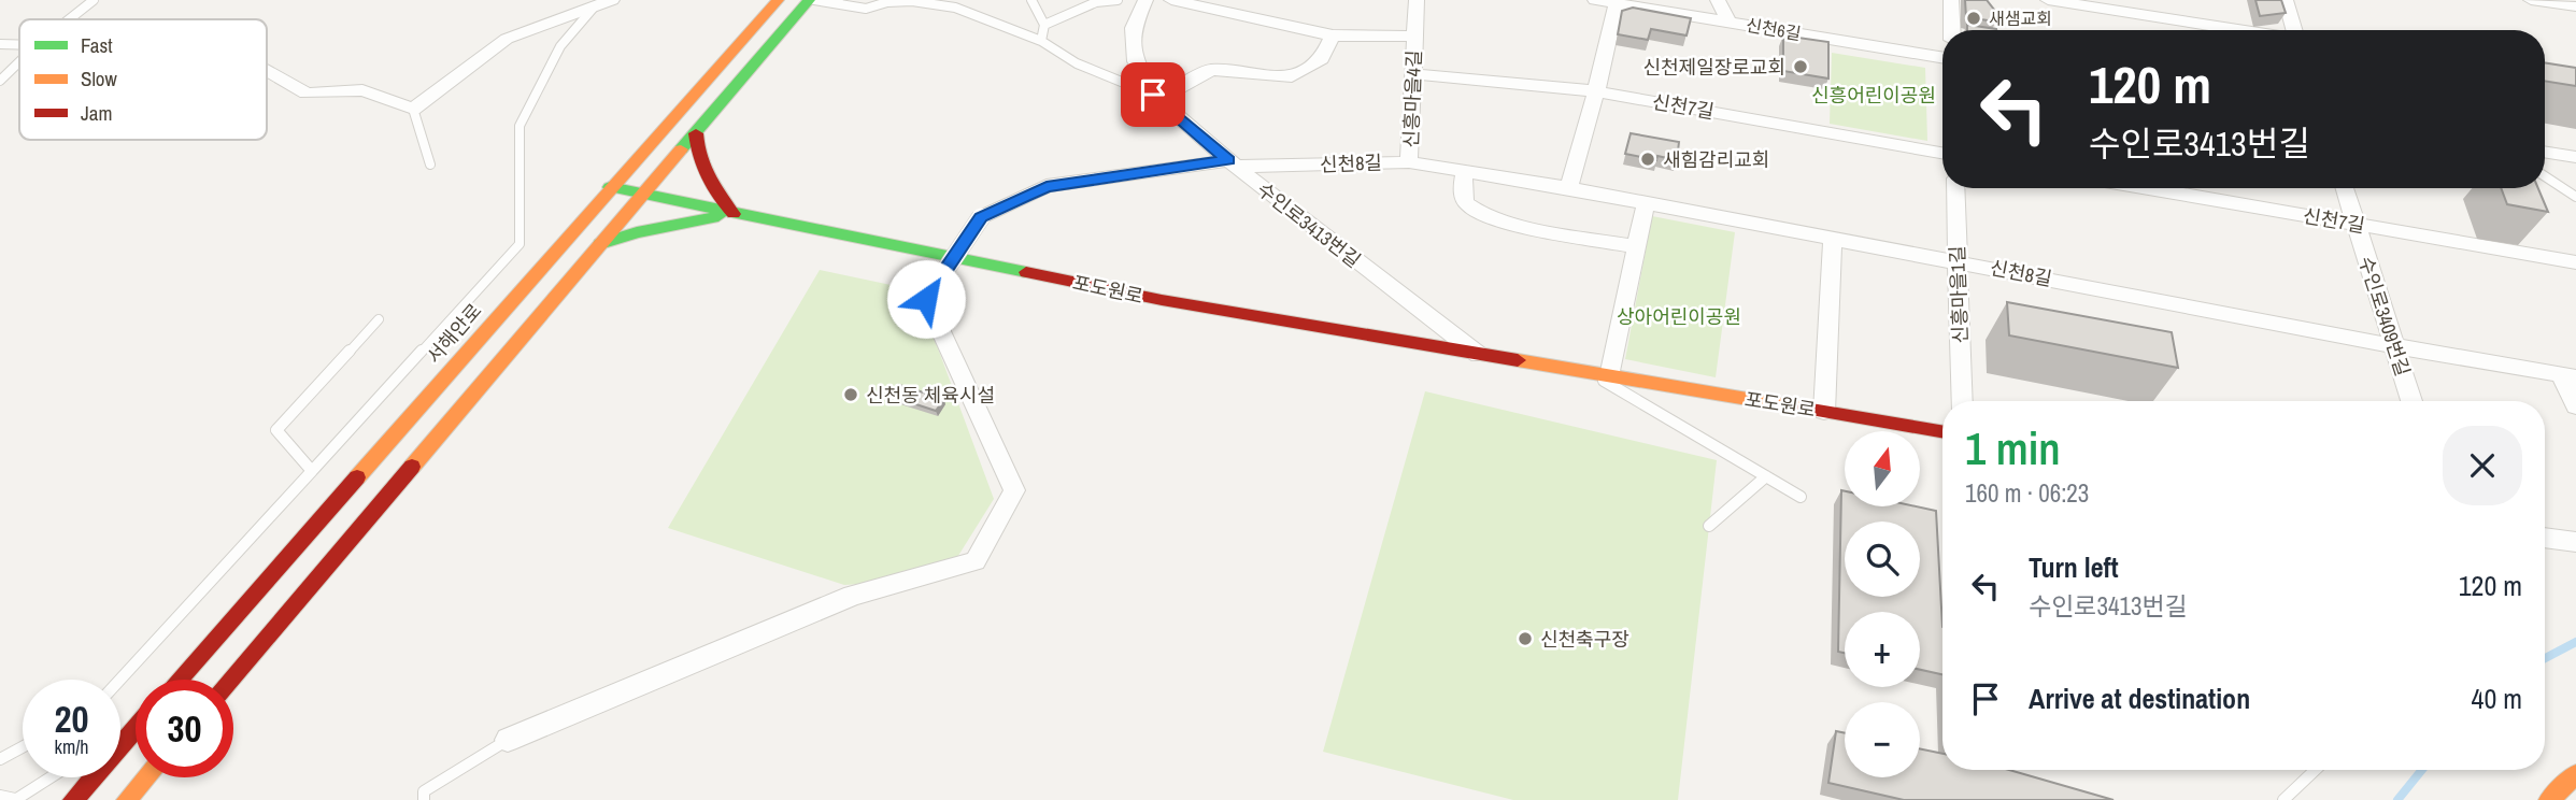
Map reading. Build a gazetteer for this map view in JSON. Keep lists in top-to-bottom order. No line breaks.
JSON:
{"streets":{"main road":["포도원로","서해안로"],"street":["신천6길","신흥마을4길","신천7길","신천8길","수인로3413번길","신흥마을1길","수인로3409번길"]},"crossings":[["신흥마을4길","신천7길"],["신흥마을4길","신천8길"],["신천7길","수인로3409번길"],["신천8길","수인로3413번길"],["신천8길","신흥마을1길"],["신천8길","수인로3409번길"],["수인로3413번길","포도원로"],["포도원로","서해안로"]],"parks":["신흥어린이공원","상아어린이공원"],"places":["새샘교회","신천제일장로교회","새힘감리교회","신천동 체육시설","신천축구장"],"legend":["Fast","Slow","Jam"],"north":"top","page":{"turn":["120 m","수인로3413번길"],"heading":["1 min","160 m · 06:23"],"map_buttons":["+","−"],"list":[{"name":"Turn left","note":"수인로3413번길","value":"120 m"},{"name":"Arrive at destination","value":"40 m"}],"speed":"20 km/h","limit":"30"}}
